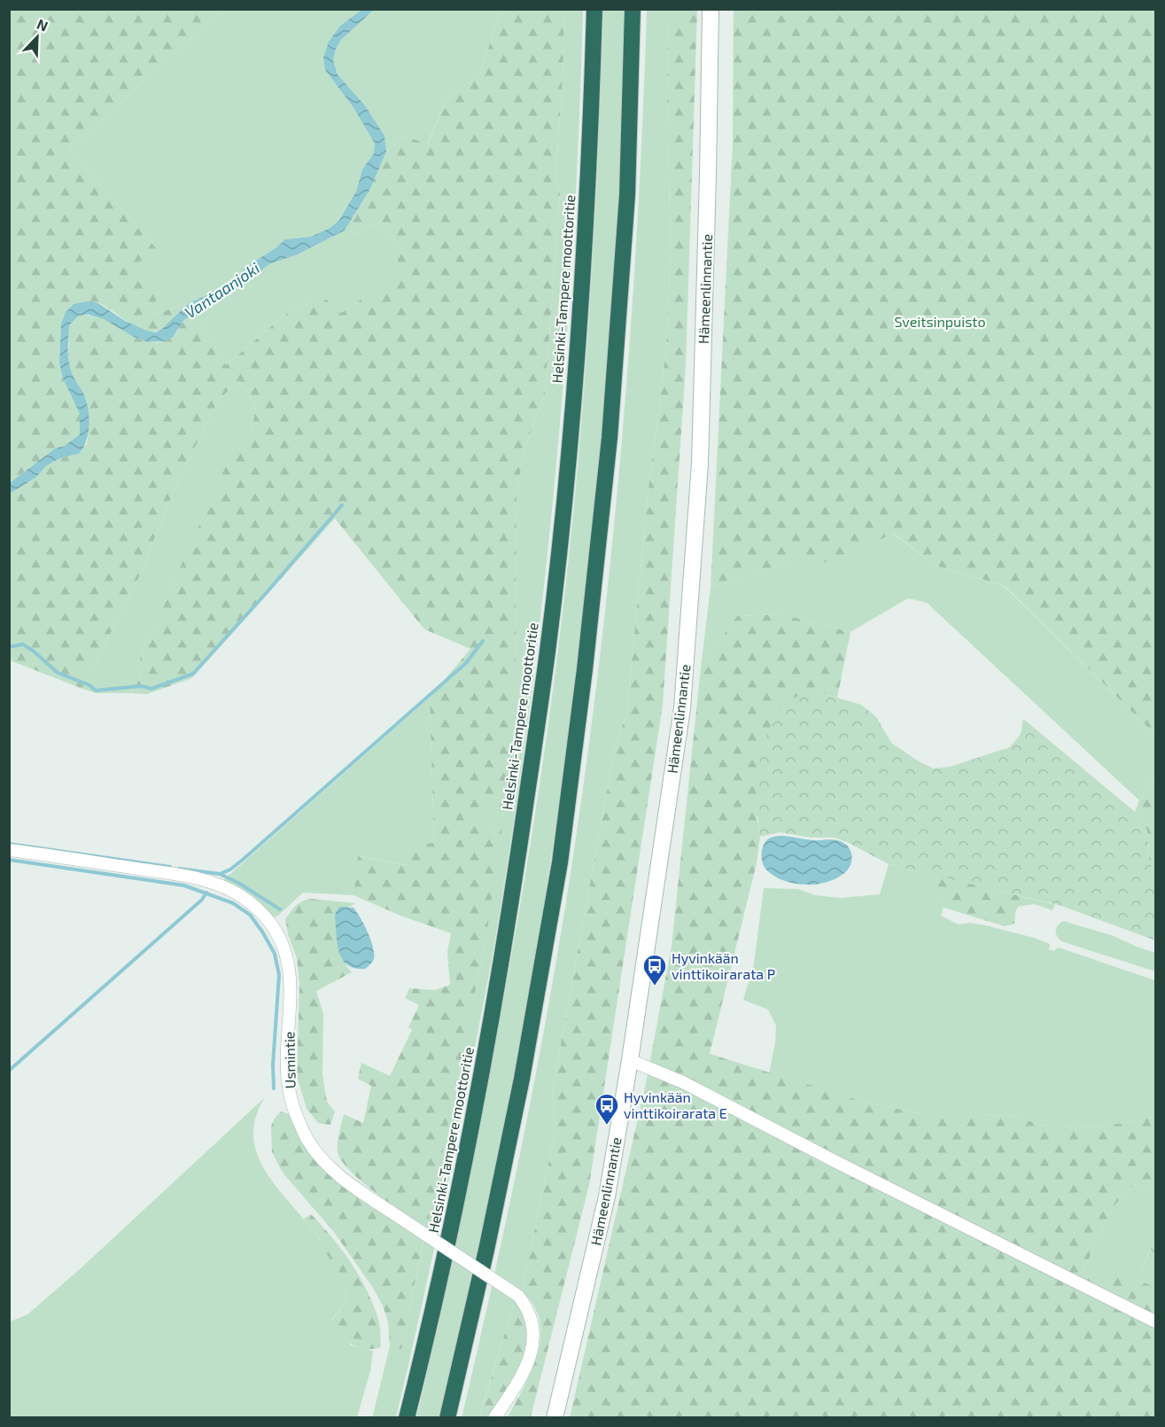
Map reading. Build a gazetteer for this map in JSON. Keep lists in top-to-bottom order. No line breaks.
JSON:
{"streets":{"highway":["Helsinki-Tampere moottoritie"],"main road":["Hämeenlinnantie"],"street":["Usmintie"]},"water":["Vantaanjoki"],"parks":["Sveitsinpuisto"],"places":{"bus stop":["Hyvinkään vinttikoirarata P","Hyvinkään vinttikoirarata E"]},"north":"top right"}
